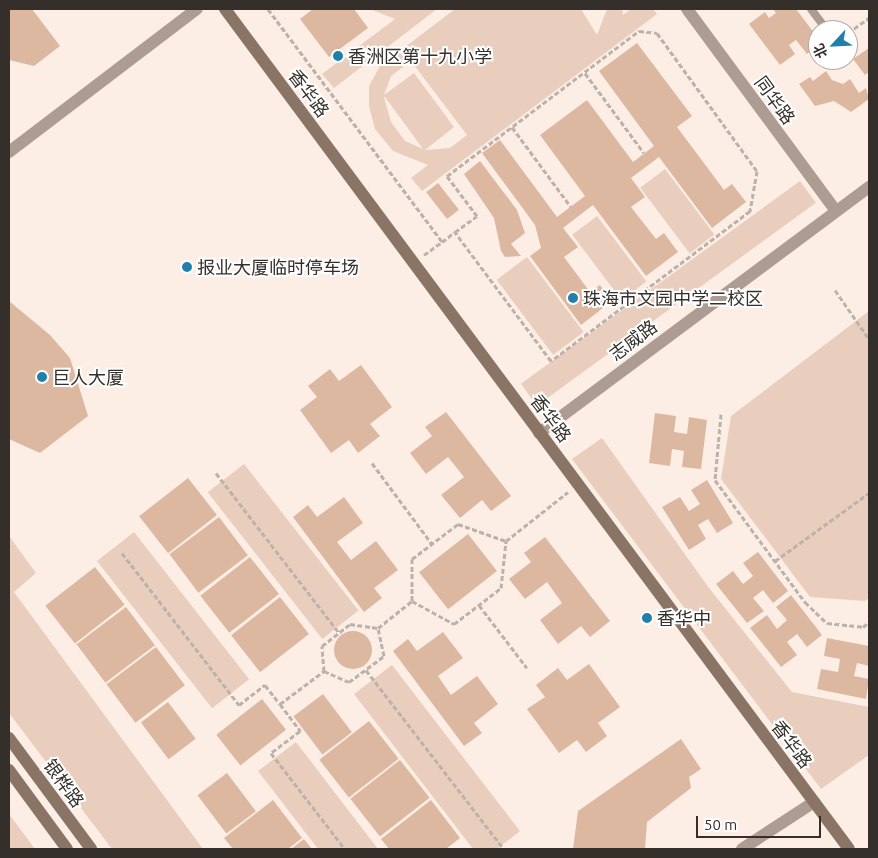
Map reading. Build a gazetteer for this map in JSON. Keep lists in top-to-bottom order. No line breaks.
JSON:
{"streets":{"street":["香华路","同华路","志威路","银桦路"]},"crossings":[["香华路","志威路"],["同华路","志威路"]],"places":["香洲区第十九小学","报业大厦临时停车场","珠海市文园中学二校区","巨人大厦","香华中"],"scale_bar":"50 m","north":"bottom left"}
